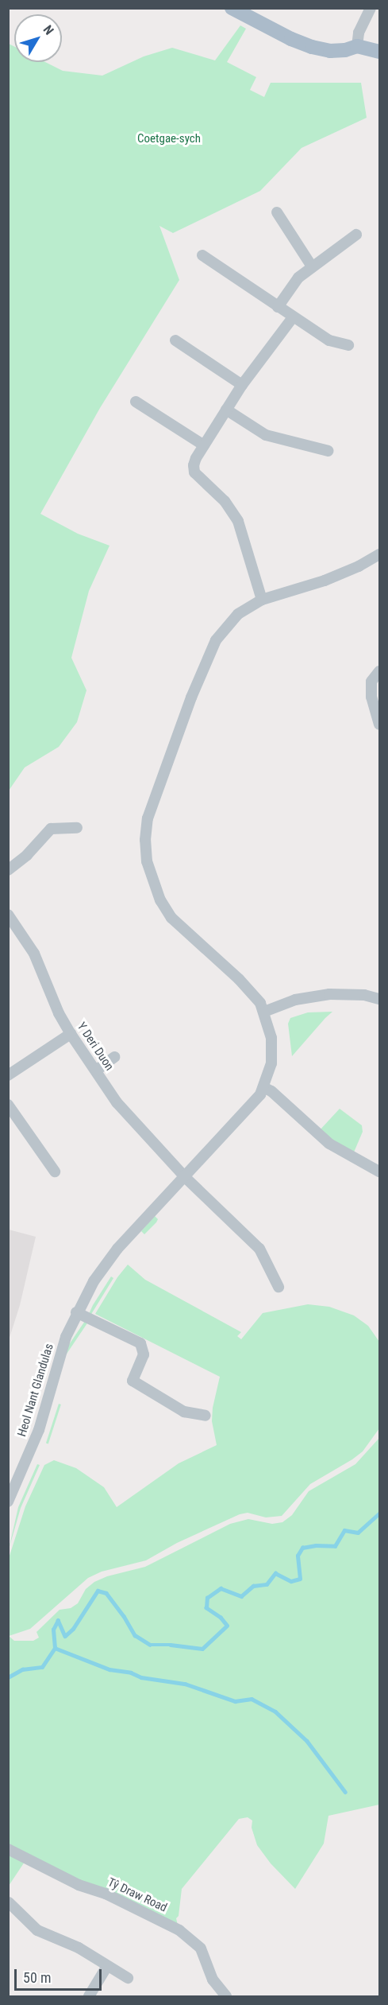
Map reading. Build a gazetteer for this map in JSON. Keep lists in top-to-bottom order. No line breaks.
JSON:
{"streets":{"street":["Y Deri Duon","Heol Nant Glandulas","Tŷ Draw Road"]},"crossings":[["Y Deri Duon","Heol Nant Glandulas"]],"parks":["Coetgae-sych"],"scale_bar":"50 m","north":"top right"}
